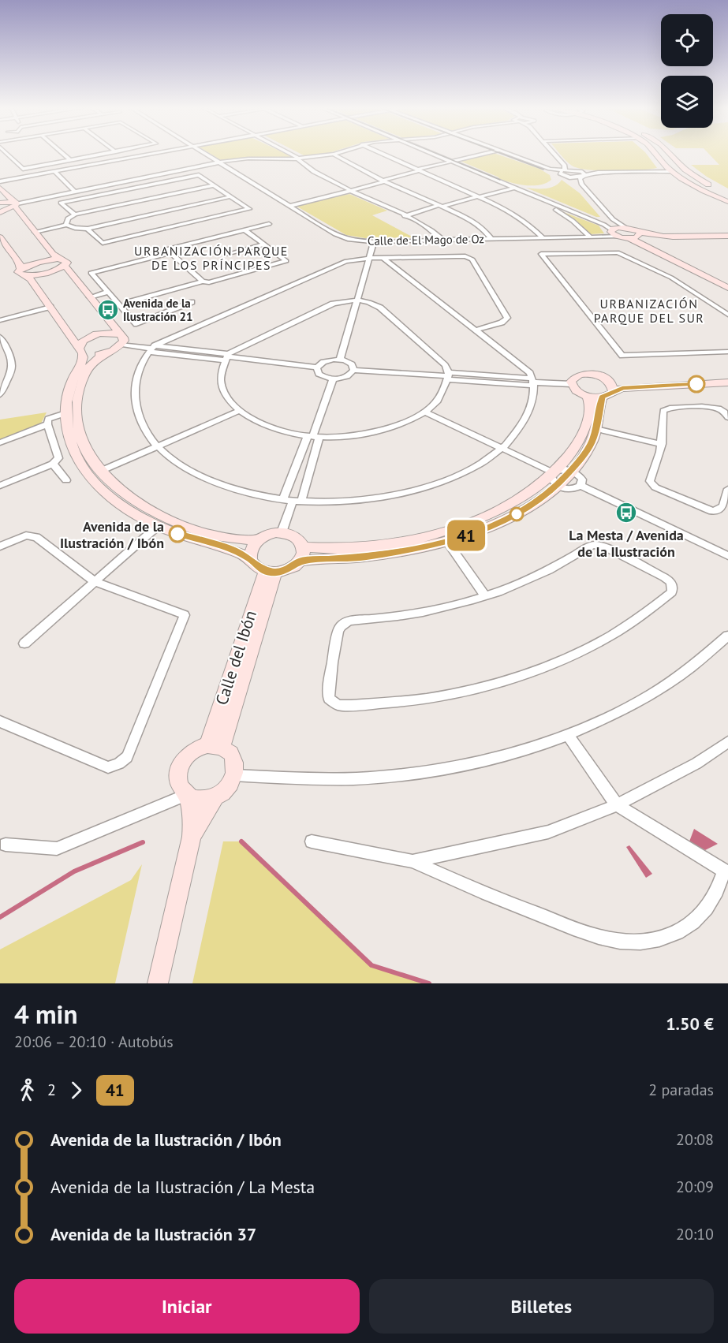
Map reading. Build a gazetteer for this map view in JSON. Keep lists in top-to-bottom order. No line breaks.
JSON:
{"streets":{"street":["Calle de El Mago de Oz","Calle del Ibón"]},"districts":["URBANIZACIÓN PARQUE DE LOS PRÍNCIPES","URBANIZACIÓN PARQUE DEL SUR"],"places":{"bus stop":["Avenida de la Ilustración 21","La Mesta / Avenida de la Ilustración"],"other":["Avenida de la Ilustración / Ibón"]},"lines":["bus line 41"],"page":{"on_map":"41","heading":["4 min","20:06 – 20:10 · Autobús","1.50 €"],"legs":["2","41","2 paradas"],"list":[{"name":"Avenida de la Ilustración / Ibón","value":"20:08"},{"name":"Avenida de la Ilustración / La Mesta","value":"20:09"},{"name":"Avenida de la Ilustración 37","value":"20:10"}],"buttons":["Iniciar","Billetes"]}}
